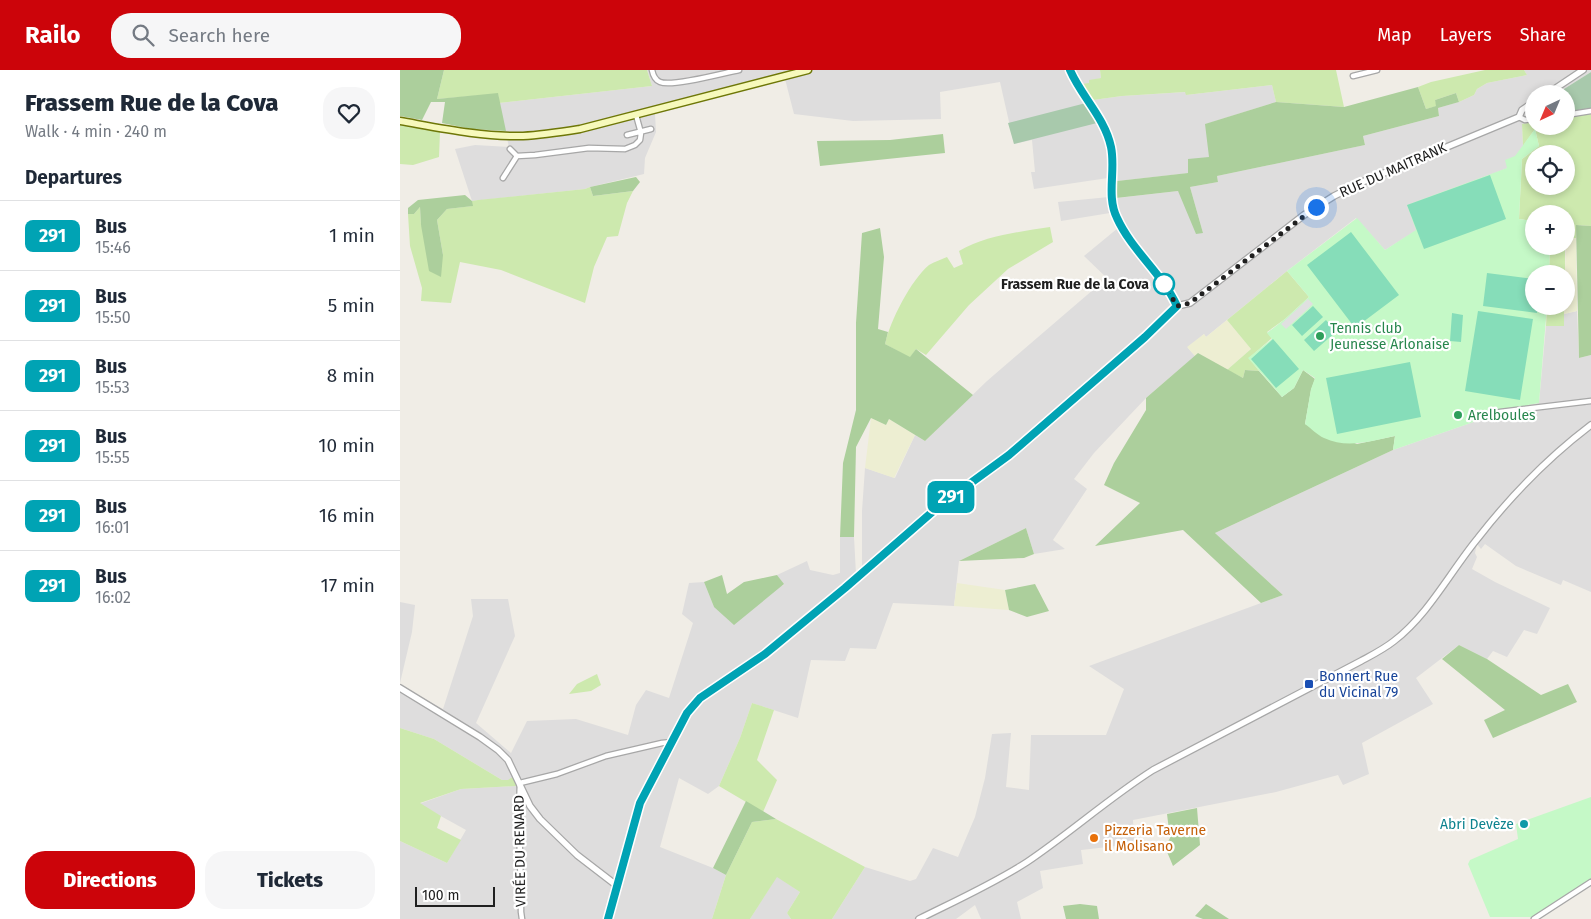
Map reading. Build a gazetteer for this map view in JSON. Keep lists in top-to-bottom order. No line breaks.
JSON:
{"streets":{"street":["RUE DU MAITRANK","VIRÉE DU RENARD"]},"places":{"other":["Frassem Rue de la Cova","Tennis club Jeunesse Arlonaise","Arelboules","Abri Devèze","Pizzeria Taverne il Molisano"],"transit":["Bonnert Rue du Vicinal 79"]},"lines":["bus line 291"],"scale_bar":"100 m","north":"bottom left","page":{"header":"Railo","search":"Search here","nav":["Map","Layers","Share"],"heading":[["Frassem Rue de la Cova","Walk · 4 min · 240 m"],"Departures"],"on_map":"291","map_buttons":["+","−"],"list":[{"mark":"291","name":"Bus","note":"15:46","value":"1 min"},{"mark":"291","name":"Bus","note":"15:50","value":"5 min"},{"mark":"291","name":"Bus","note":"15:53","value":"8 min"},{"mark":"291","name":"Bus","note":"15:55","value":"10 min"},{"mark":"291","name":"Bus","note":"16:01","value":"16 min"},{"mark":"291","name":"Bus","note":"16:02","value":"17 min"}],"buttons":["Directions","Tickets"],"scale":"100 m"}}
